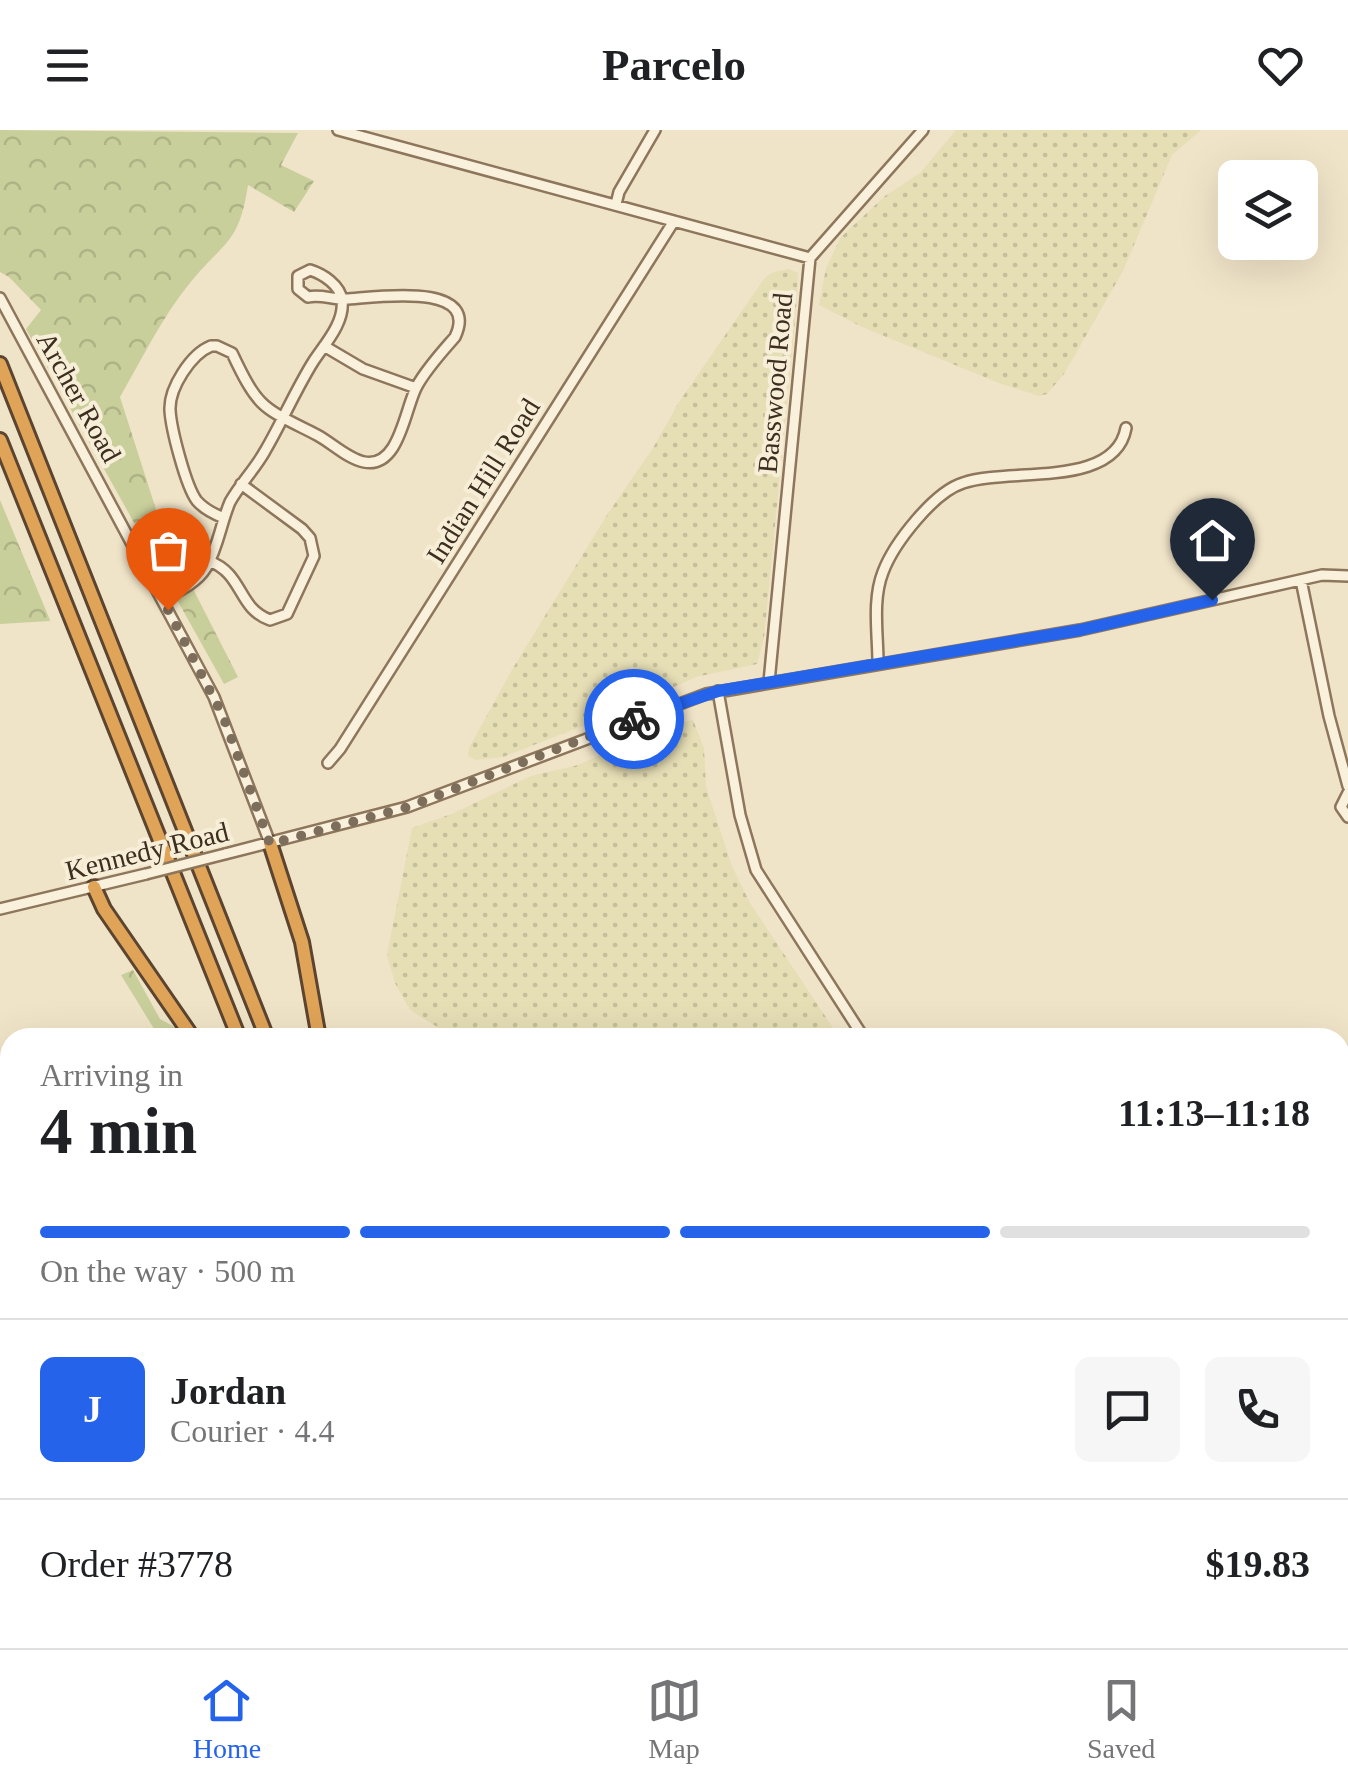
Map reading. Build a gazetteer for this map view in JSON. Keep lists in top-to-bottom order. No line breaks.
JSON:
{"streets":{"street":["Basswood Road","Archer Road","Indian Hill Road","Kennedy Road"]},"crossings":[["Basswood Road","Kennedy Road"],["Archer Road","Kennedy Road"]],"page":{"header":"Parcelo","heading":["4 min","Arriving in","11:13–11:18"],"panel":["Jordan","Courier · 4.4","Order #3778","$19.83"],"bar":"On the way · 500 m","round":"J","tabs":["Home","Map","Saved"]}}
